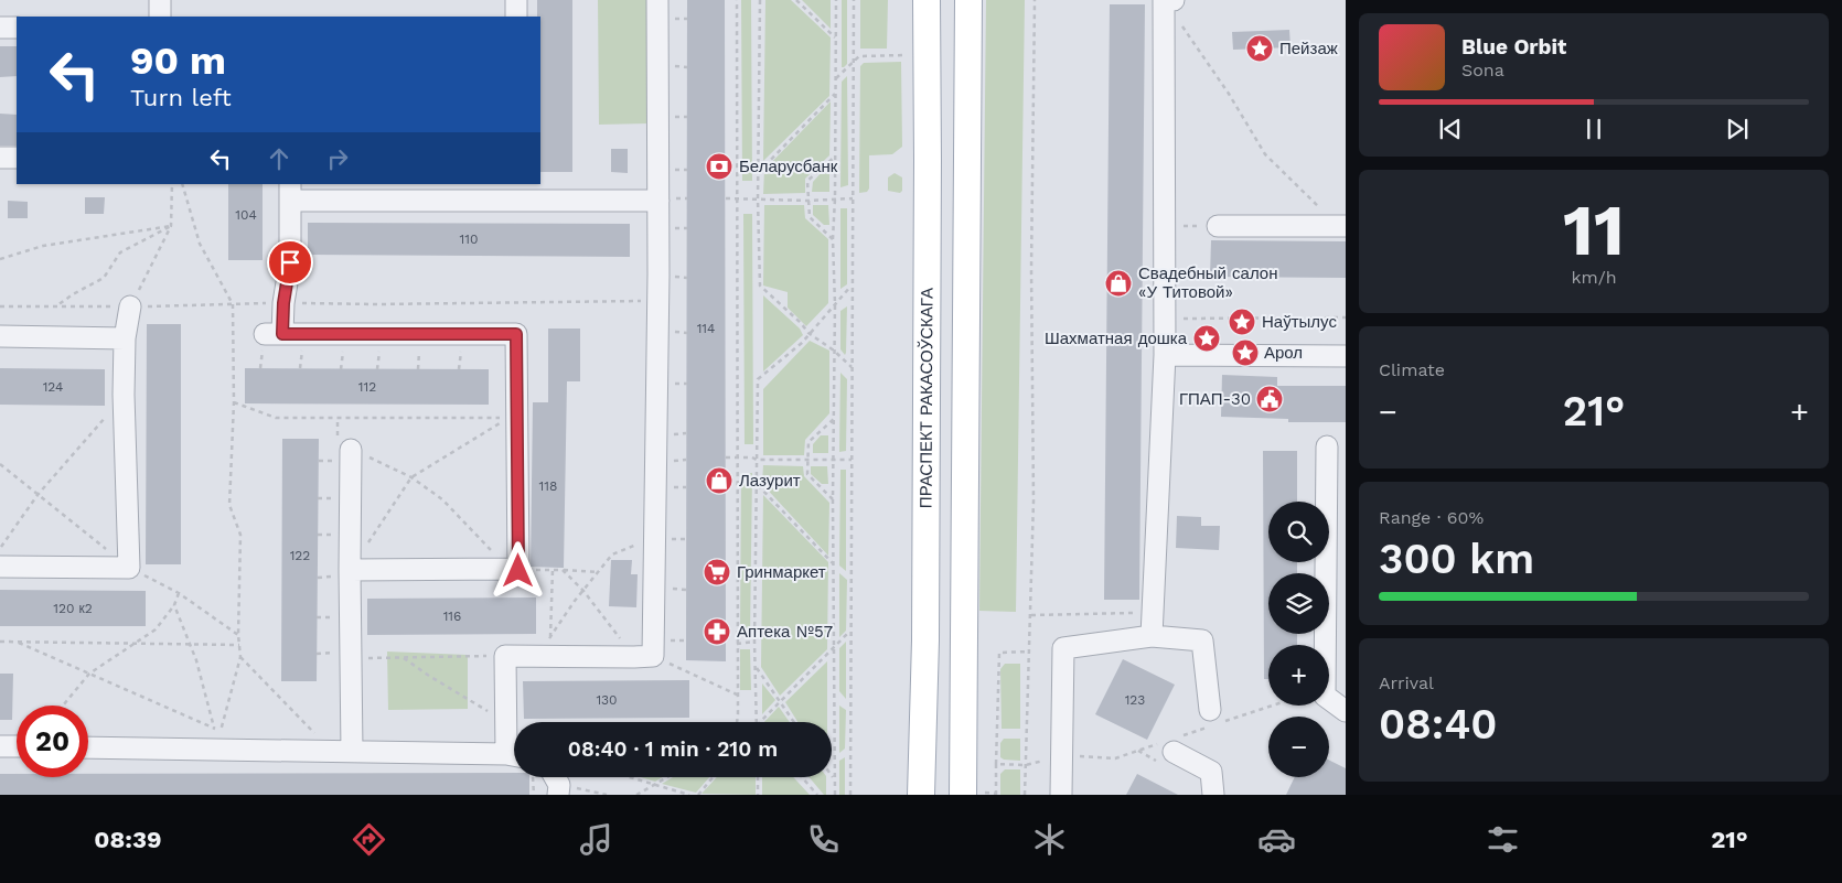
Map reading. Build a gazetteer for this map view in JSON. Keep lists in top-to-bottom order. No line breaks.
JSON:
{"streets":{"main road":["ПРАСПЕКТ РАКАСОЎСКАГА"]},"places":{"place":["Пейзаж","Наўтылус","Шахматная дошка","Арол"],"bank":["Беларусбанк"],"shop":["Свадебный салон «У Титовой»","Лазурит"],"public building":["ГПАП-30"],"supermarket":["Гринмаркет"],"pharmacy":["Аптека №57"]},"house_numbers":["104","110","114","124","112","118","122","120 к2","116","130","123"],"page":{"turn":["90 m","Turn left"],"song":["Blue Orbit","Sona"],"tile":[["11","km/h"],"Climate",["Range · 60%","300 km"],["Arrival","08:40"]],"heat":["−","21°","+"],"map_buttons":["+","−"],"limit":"20","trip":"08:40 · 1 min · 210 m","tabs":["08:39","21°"]}}
